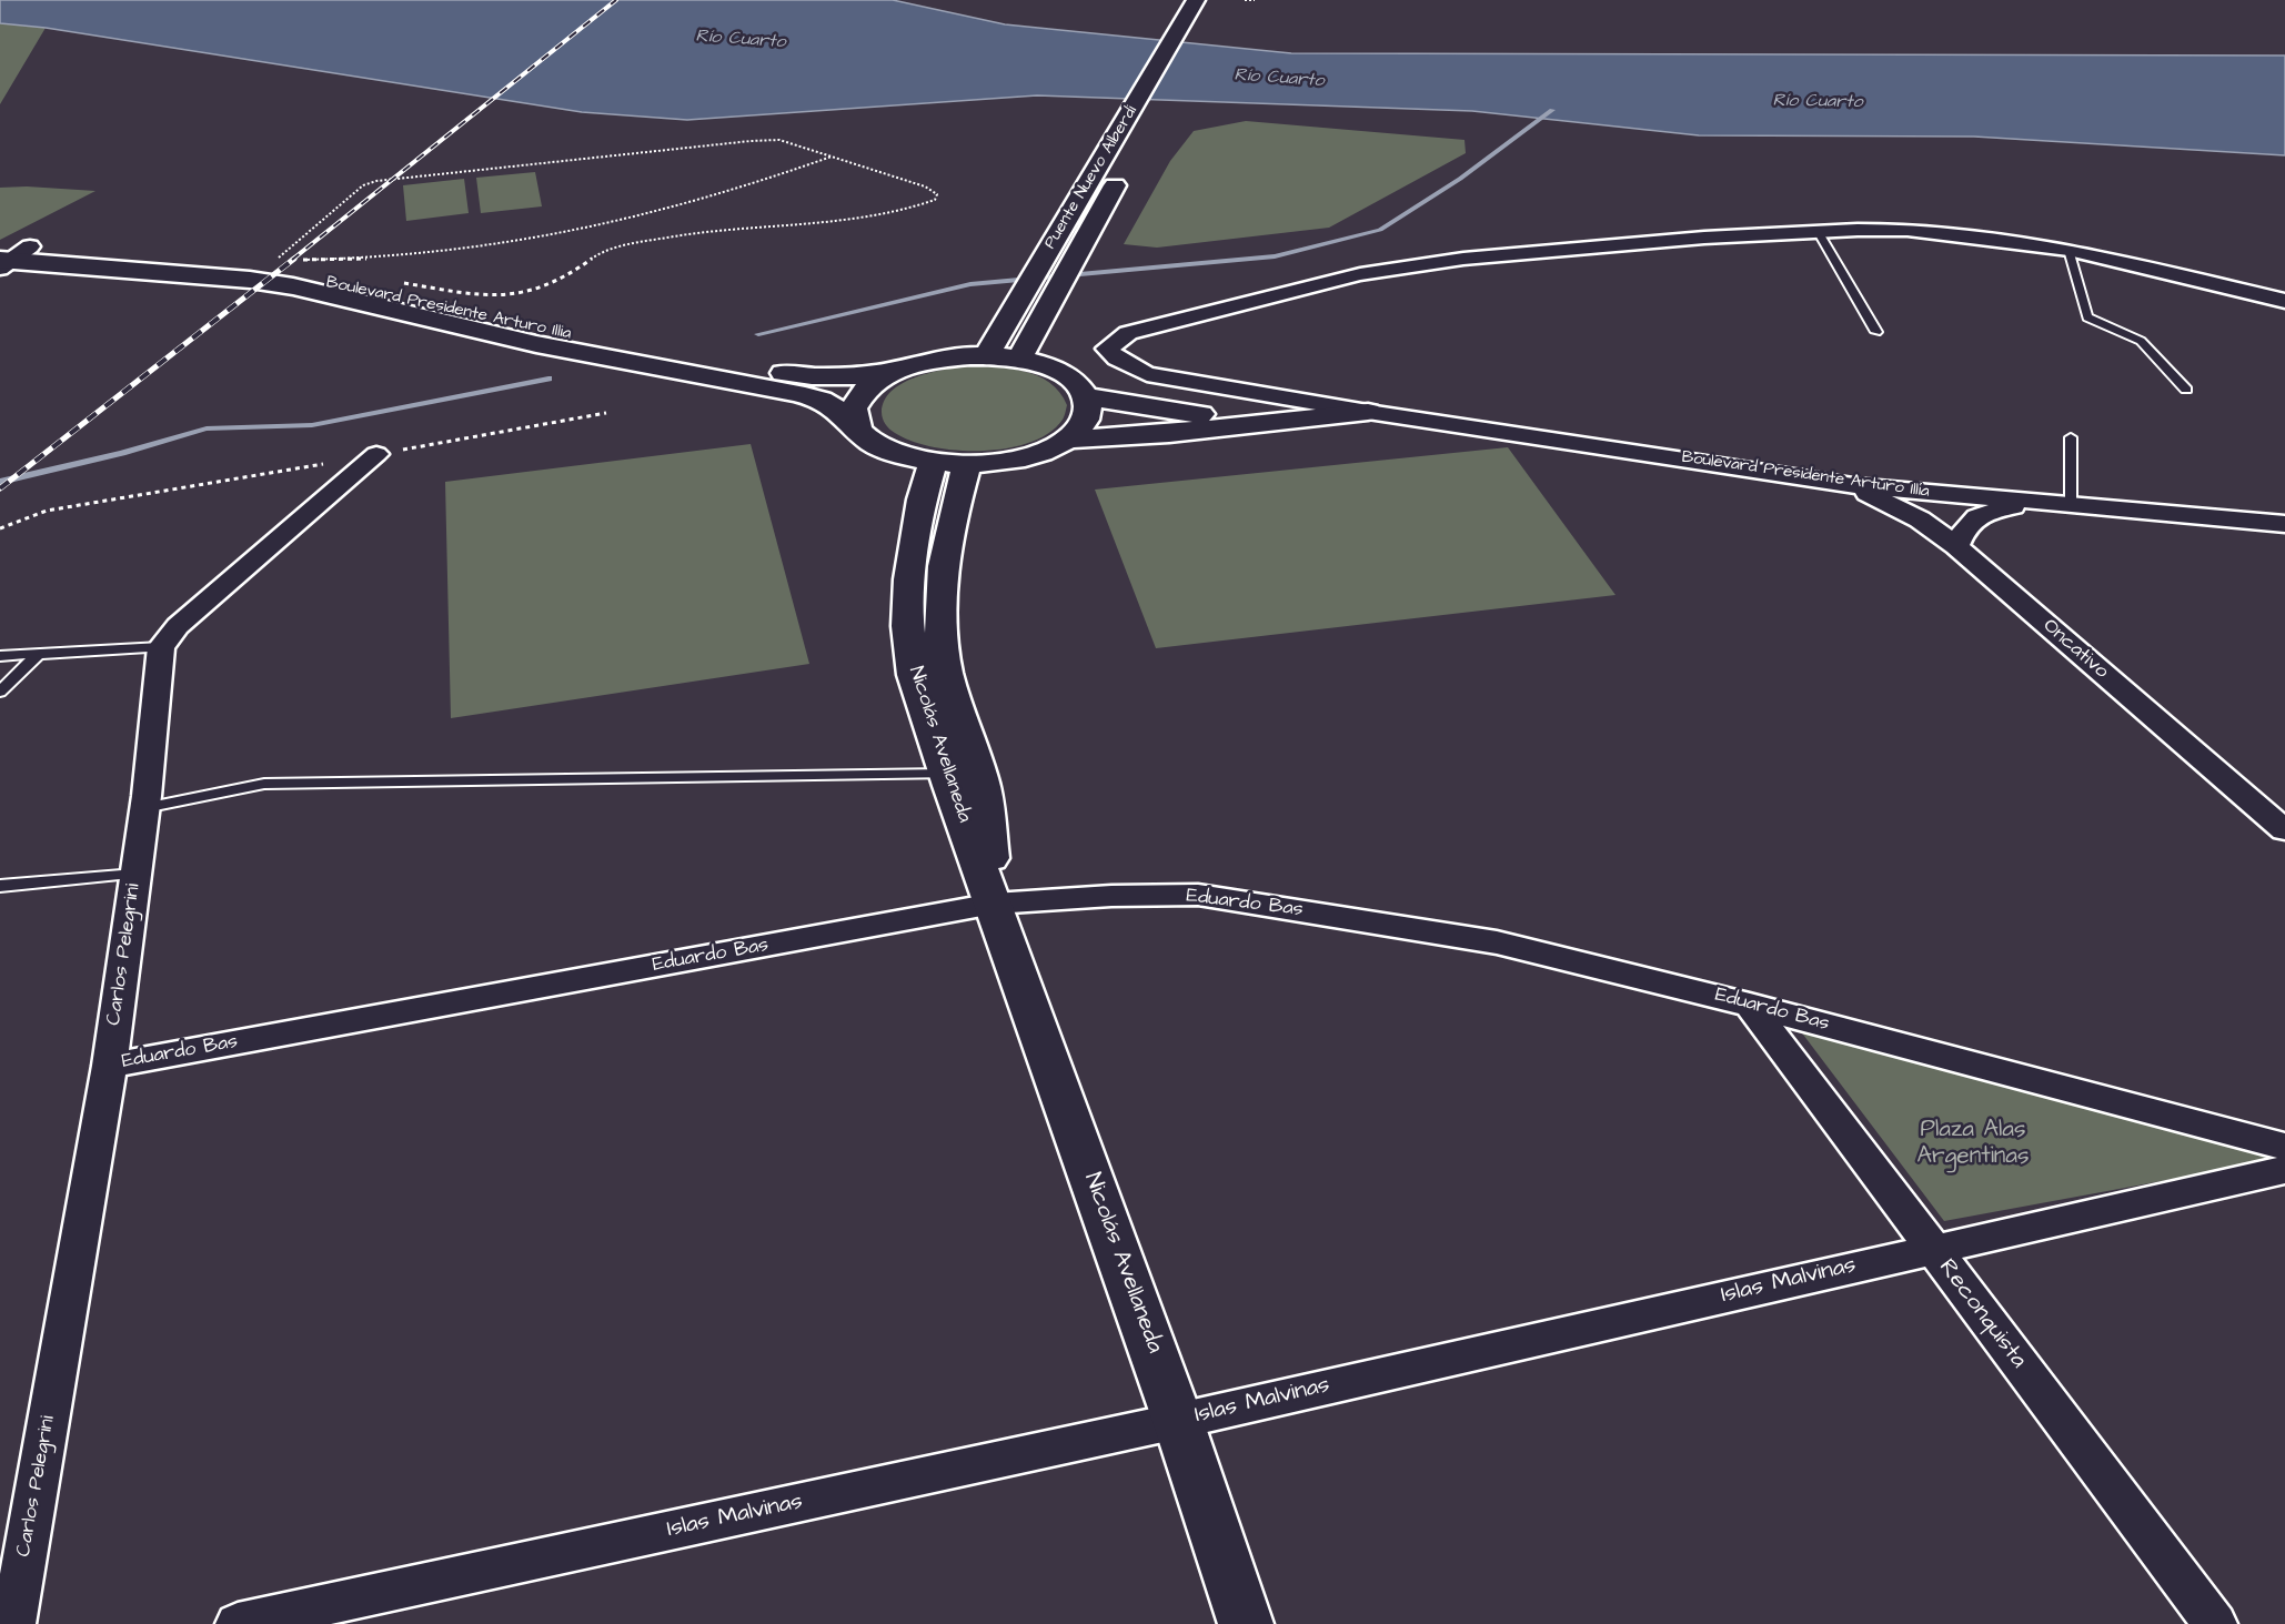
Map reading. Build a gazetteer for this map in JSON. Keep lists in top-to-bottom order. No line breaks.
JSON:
{"streets":{"main road":["Puente Nuevo Alberdi","Boulevard Presidente Arturo Illia","Nicolás Avellaneda"],"street":["Oncativo","Eduardo Bas","Carlos Pelegrini","Islas Malvinas","Reconquista"]},"crossings":[["Boulevard Presidente Arturo Illia","Oncativo"],["Boulevard Presidente Arturo Illia","Nicolás Avellaneda"],["Nicolás Avellaneda","Eduardo Bas"],["Nicolás Avellaneda","Islas Malvinas"],["Eduardo Bas","Carlos Pelegrini"],["Eduardo Bas","Reconquista"],["Islas Malvinas","Reconquista"]],"water":["Río Cuarto"],"parks":["Plaza Alas Argentinas"]}
